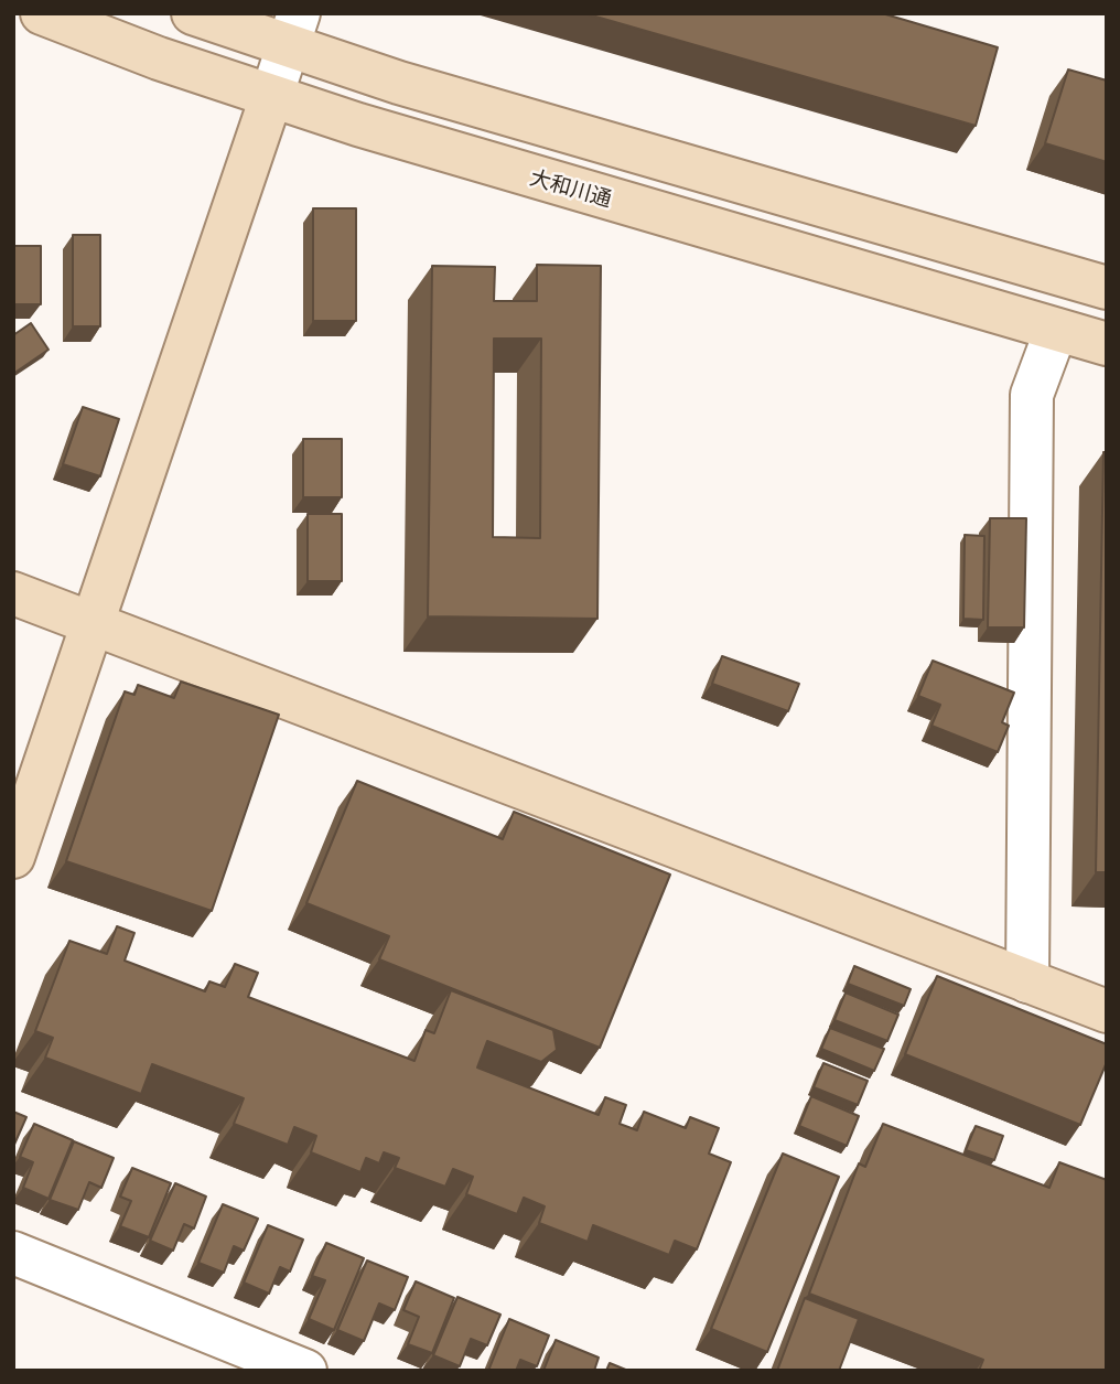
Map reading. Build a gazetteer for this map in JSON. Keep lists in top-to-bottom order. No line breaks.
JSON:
{"streets":{"street":["大和川通"]}}
